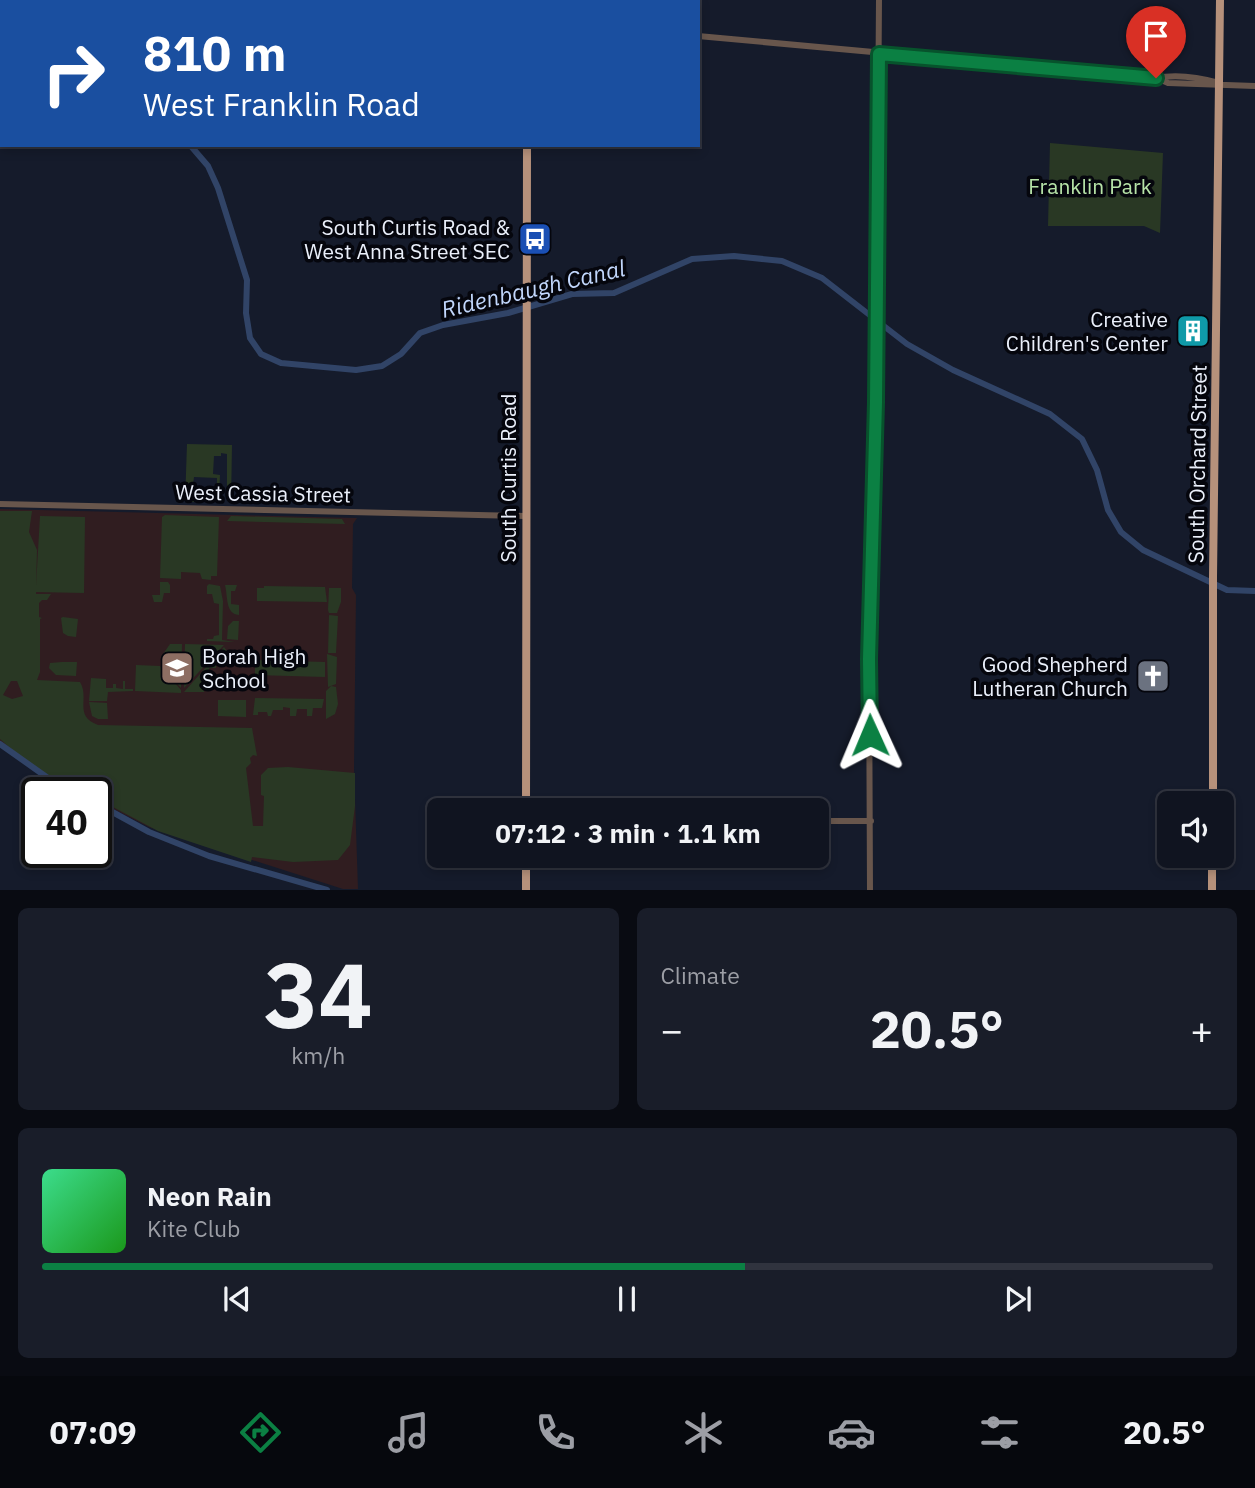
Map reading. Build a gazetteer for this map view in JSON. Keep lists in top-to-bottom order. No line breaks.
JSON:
{"streets":{"main road":["South Orchard Street","South Curtis Road"],"street":["West Cassia Street"]},"crossings":[["South Curtis Road","West Cassia Street"]],"water":["Ridenbaugh Canal"],"parks":["Franklin Park"],"places":{"bus stop":["South Curtis Road & West Anna Street SEC"],"building":["Creative Children's Center"],"school or university":["Borah High School"],"church":["Good Shepherd Lutheran Church"]},"page":{"turn":["810 m","West Franklin Road"],"limit":"40","trip":"07:12 · 3 min · 1.1 km","tile":[["34","km/h"],"Climate"],"heat":["−","20.5°","+"],"song":["Neon Rain","Kite Club"],"tabs":["07:09","20.5°"]}}
